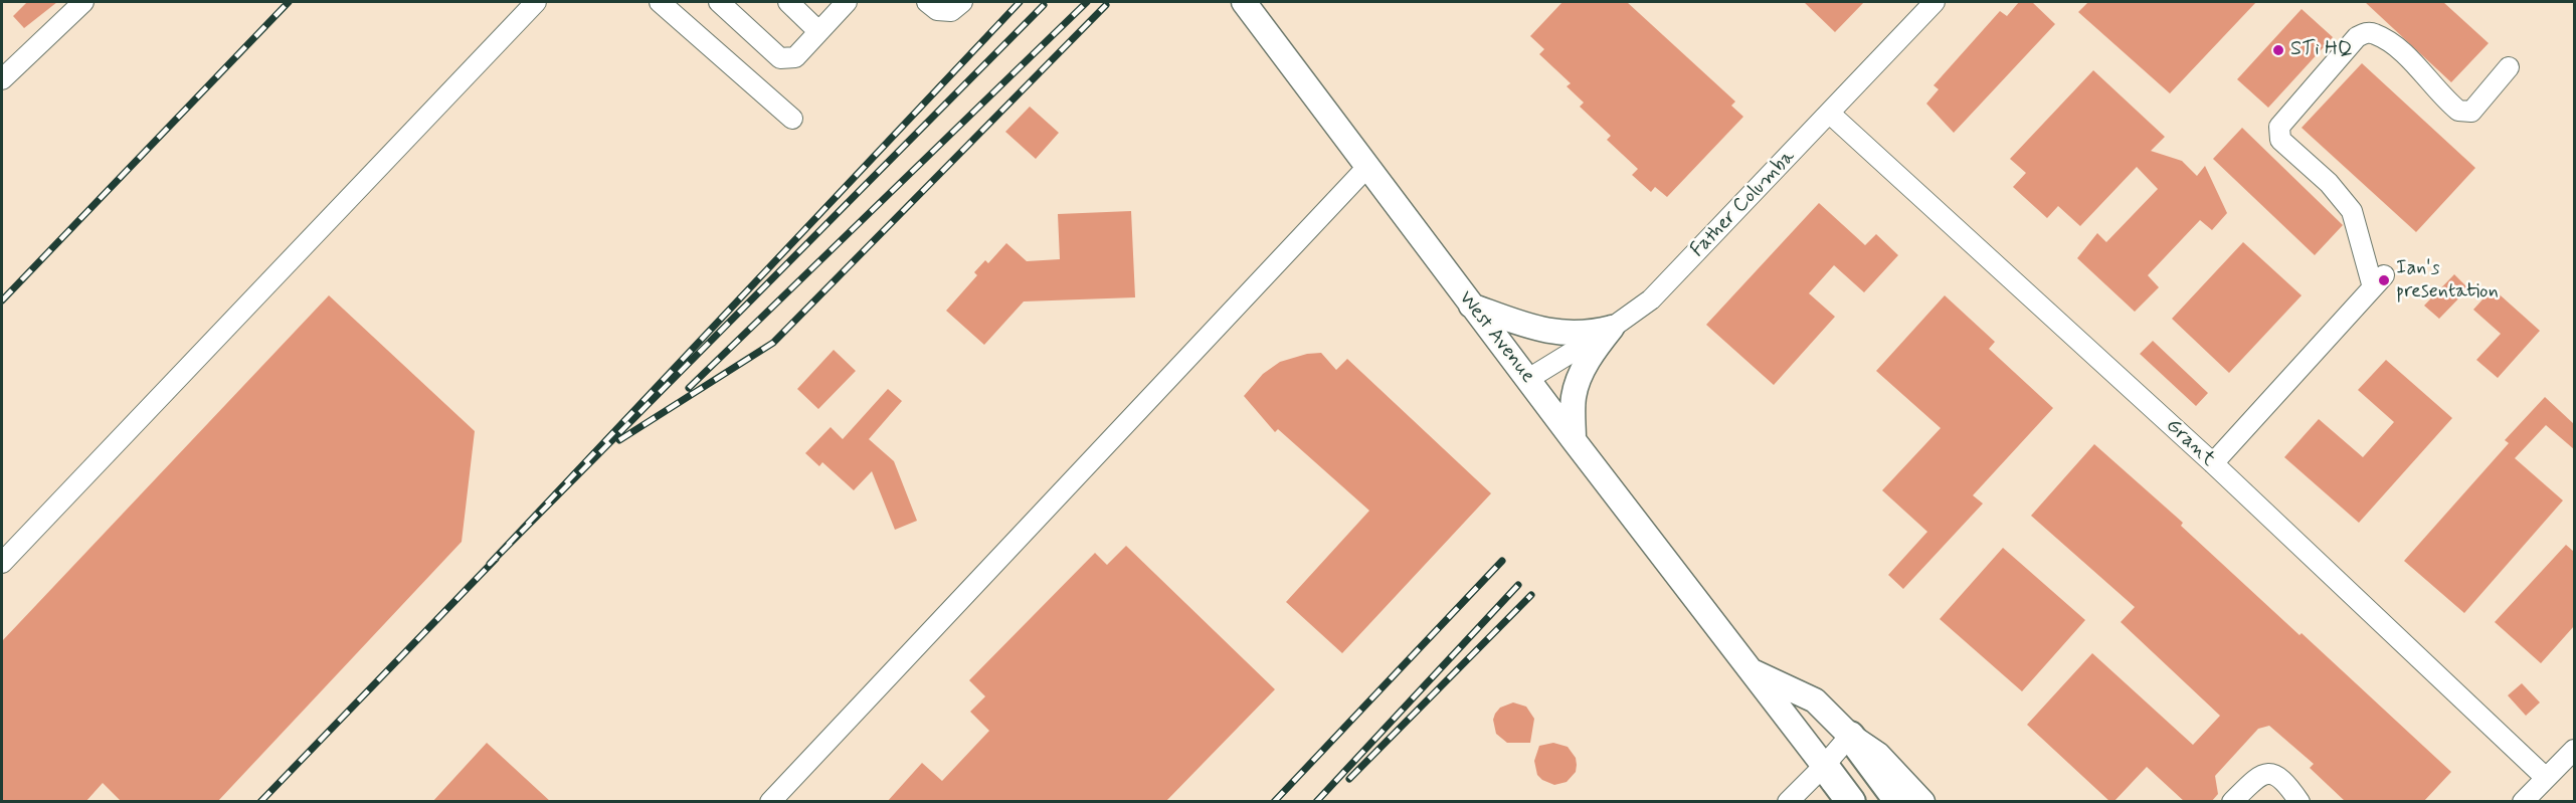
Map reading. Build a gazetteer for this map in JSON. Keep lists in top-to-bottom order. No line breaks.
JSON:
{"streets":{"main road":["West Avenue"],"street":["Father Columba","Grant"]},"crossings":[["Father Columba","West Avenue"],["Father Columba","Grant"]],"places":["STi HQ","Ian's presentation"]}
